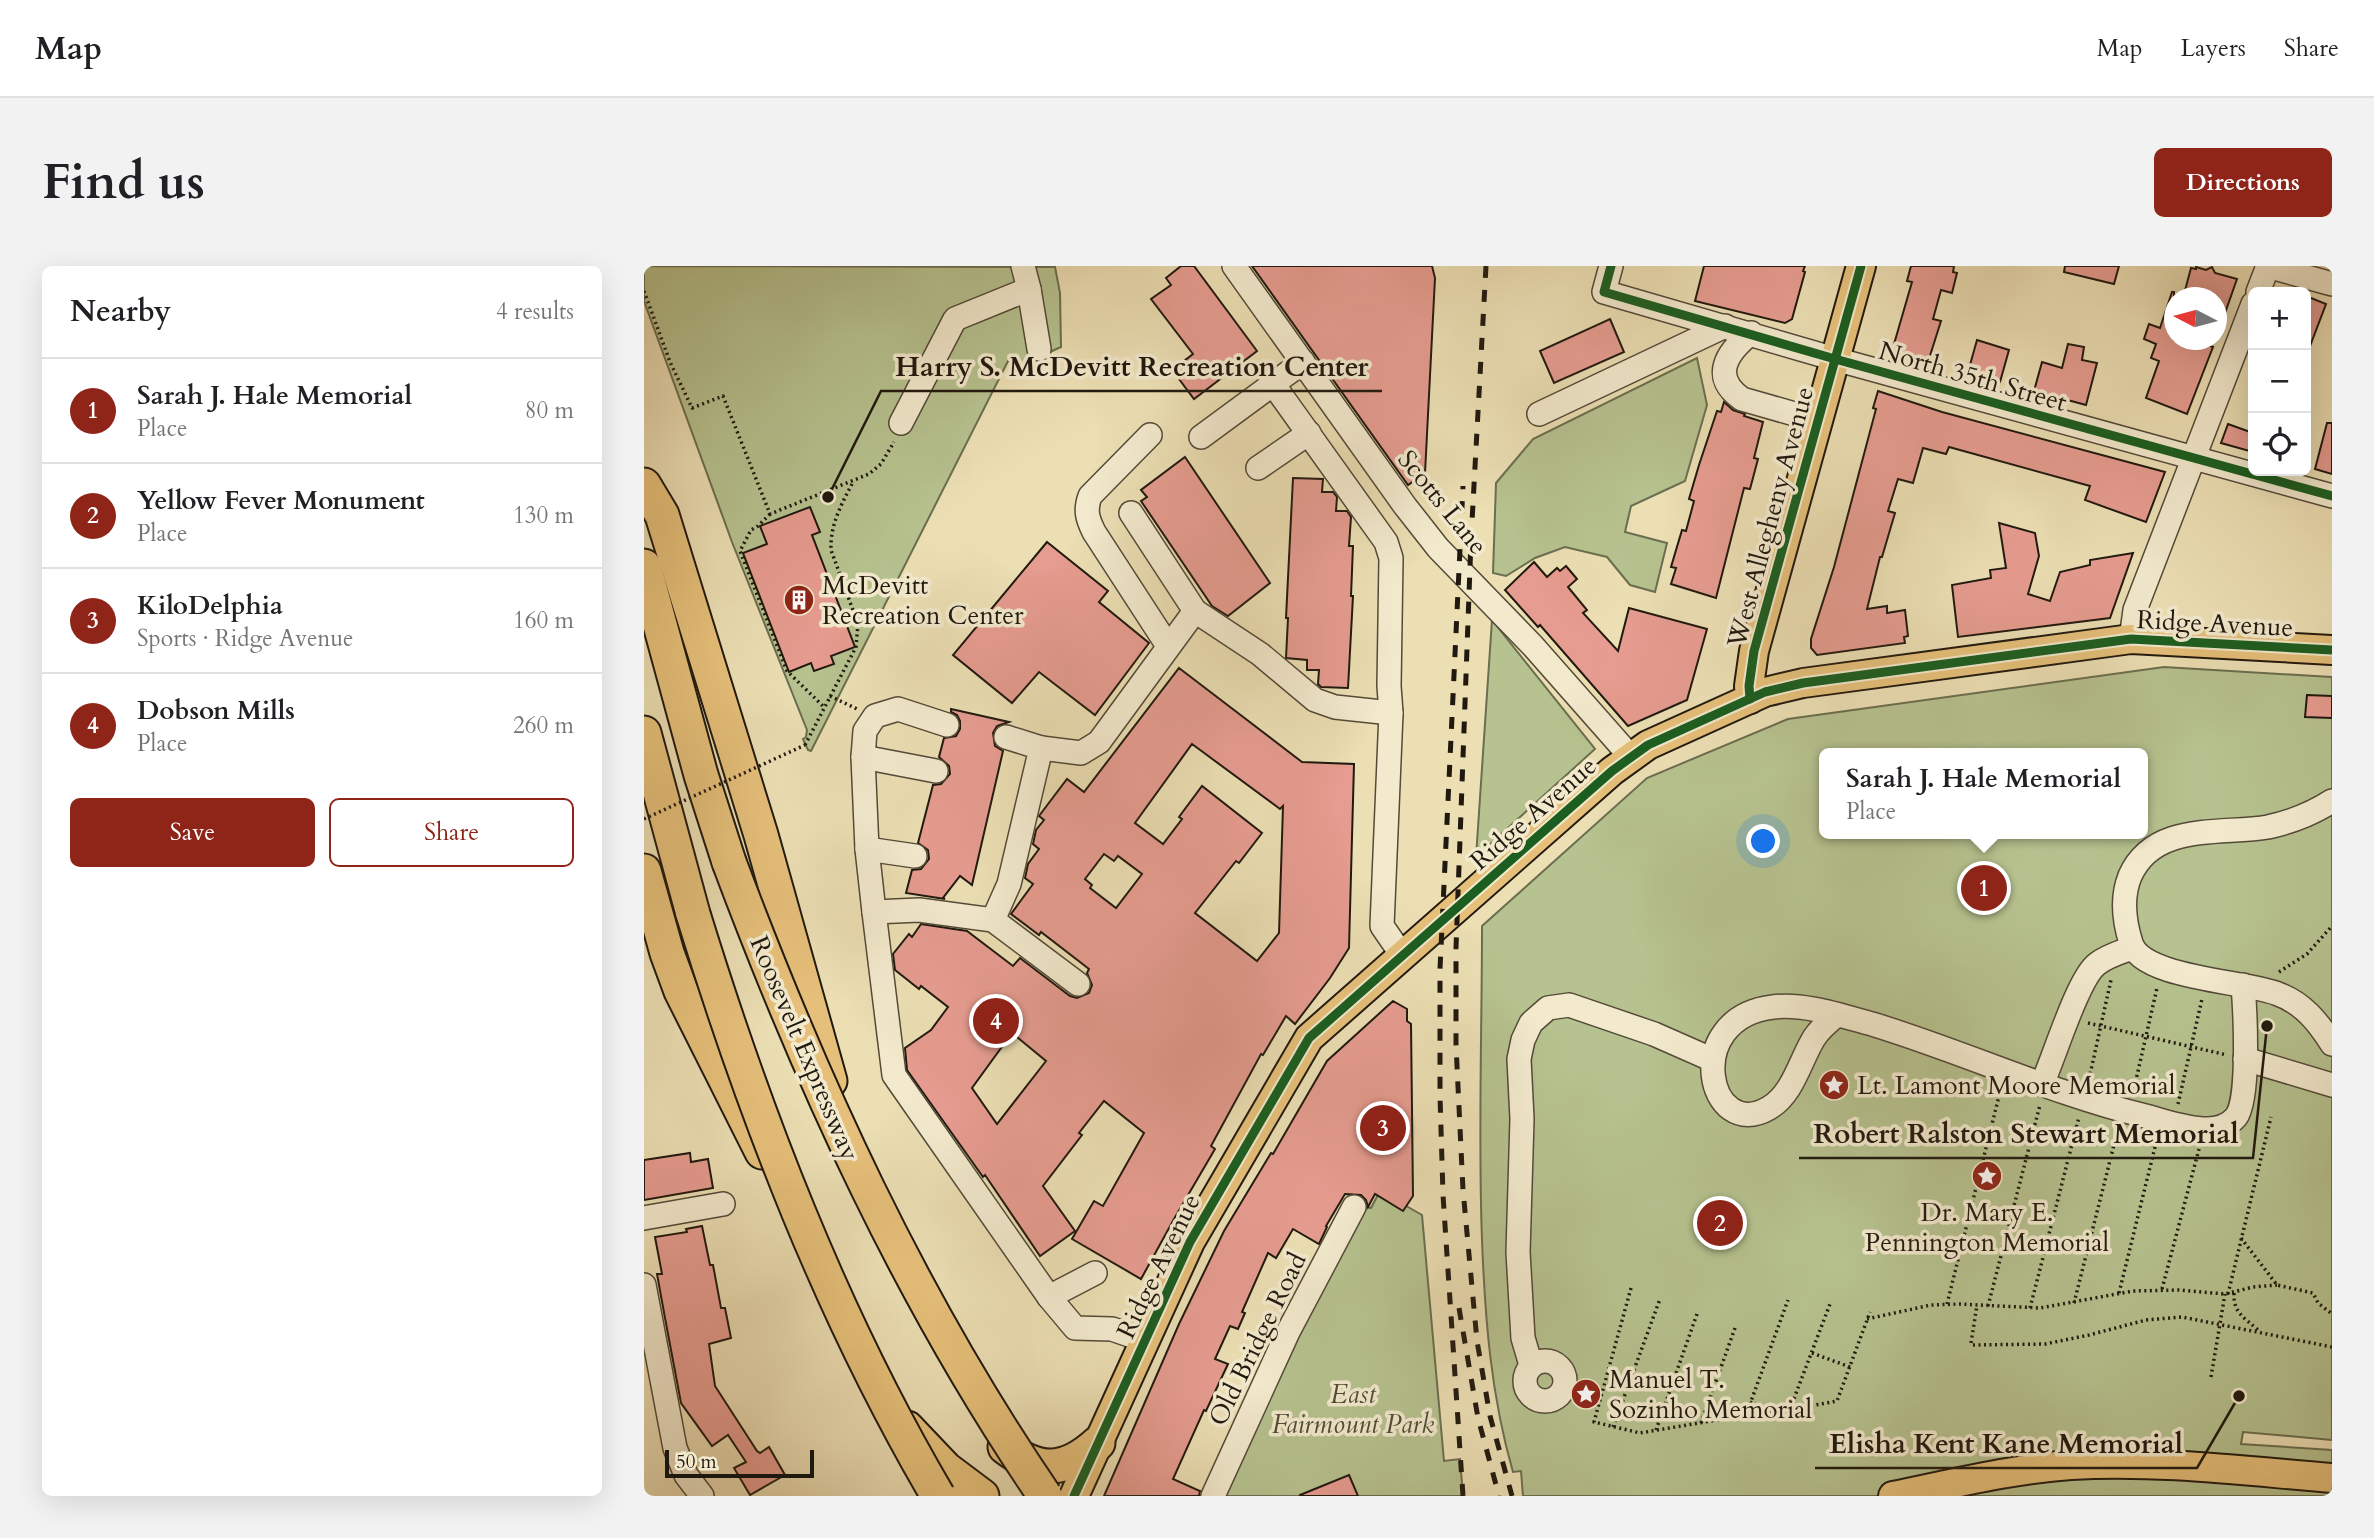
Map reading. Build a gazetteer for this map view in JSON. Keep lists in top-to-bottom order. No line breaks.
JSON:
{"streets":{"highway":["Roosevelt Expressway"],"main road":["West Allegheny Avenue","Ridge Avenue"],"street":["North 35th Street","Scotts Lane","Old Bridge Road"]},"crossings":[["North 35th Street","West Allegheny Avenue"],["Scotts Lane","Ridge Avenue"],["West Allegheny Avenue","Ridge Avenue"]],"parks":["East Fairmount Park"],"places":{"other":["Harry S. McDevitt Recreation Center","Robert Ralston Stewart Memorial","Elisha Kent Kane Memorial"],"building":["McDevitt Recreation Center"],"place":["Lt. Lamont Moore Memorial","Dr. Mary E. Pennington Memorial","Manuel T. Sozinho Memorial"]},"scale_bar":"50 m","north":"left","page":{"header":"Map","nav":["Map","Layers","Share"],"buttons":["Directions",["Save","Share"]],"title":"Find us","heading":["Nearby","4 results"],"map_buttons":["+","−"],"list":[{"mark":"1","name":"Sarah J. Hale Memorial","note":"Place","value":"80 m"},{"mark":"2","name":"Yellow Fever Monument","note":"Place","value":"130 m"},{"mark":"3","name":"KiloDelphia","note":"Sports · Ridge Avenue","value":"160 m"},{"mark":"4","name":"Dobson Mills","note":"Place","value":"260 m"}],"popup":["Sarah J. Hale Memorial","Place"],"pins":["1","4","3","2"],"scale":"50 m"}}
